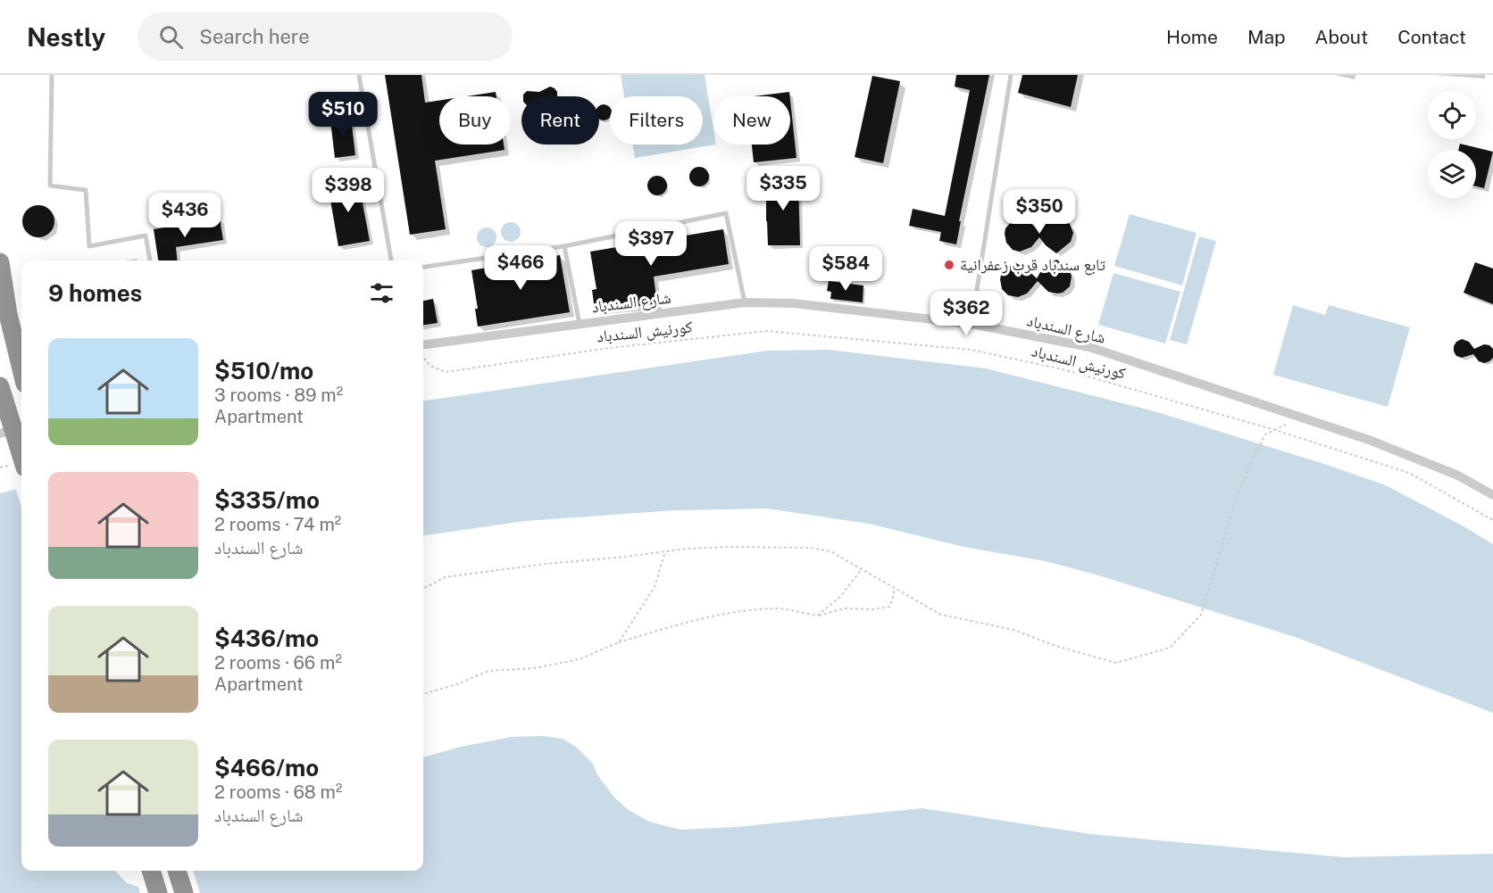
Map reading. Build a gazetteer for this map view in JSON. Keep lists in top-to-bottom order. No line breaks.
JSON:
{"streets":{"street":["شارع السندباد"],"path":["كورنيش السندباد"]},"places":["تابع سندباد قرب زعفرانية"],"page":{"header":"Nestly","search":"Search here","nav":["Home","Map","About","Contact"],"price":["$510","$335","$398","$350","$436","$397","$466","$584","$362"],"chip":["Buy","Rent","Filters","New"],"heading":"9 homes","list":[{"name":"$510/mo","note":"3 rooms · 89 m² · Apartment"},{"name":"$335/mo","note":"2 rooms · 74 m² · شارع السندباد"},{"name":"$436/mo","note":"2 rooms · 66 m² · Apartment"},{"name":"$466/mo","note":"2 rooms · 68 m² · شارع السندباد"}]}}
